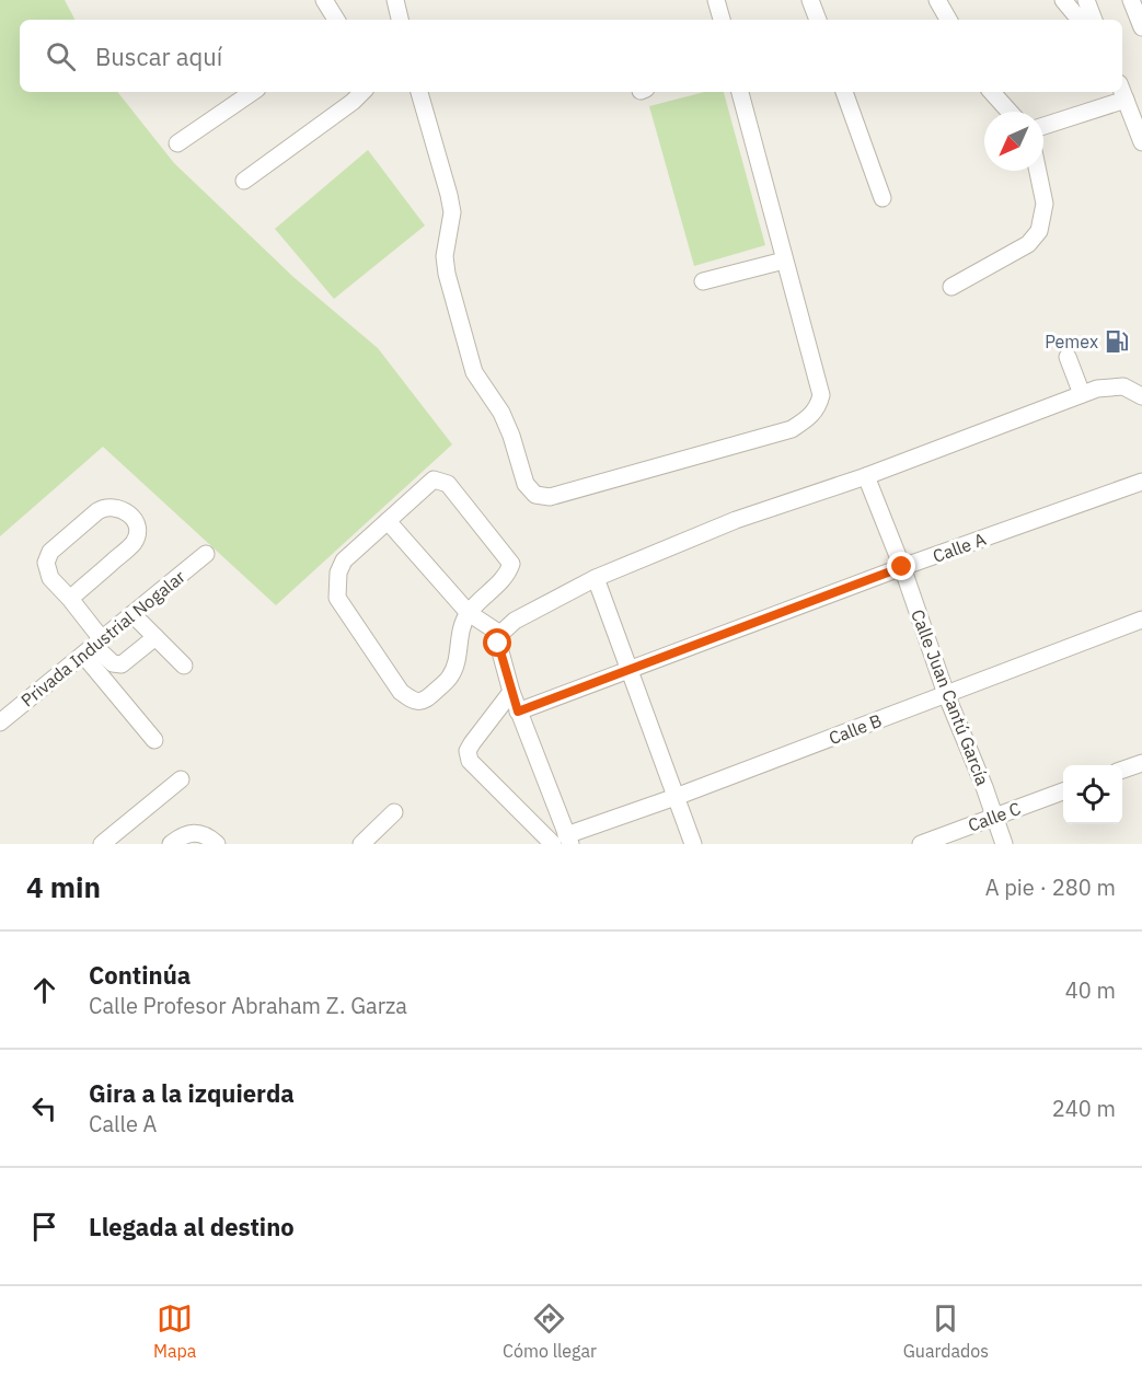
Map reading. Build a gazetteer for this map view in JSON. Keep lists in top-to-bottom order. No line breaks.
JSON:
{"streets":{"street":["Calle A","Privada Industrial Nogalar","Calle Juan Cantú García","Calle B","Calle C"]},"crossings":[["Calle A","Calle Juan Cantú García"],["Calle Juan Cantú García","Calle B"],["Calle Juan Cantú García","Calle C"]],"places":{"fuel station":["Pemex"]},"north":"bottom left","page":{"search":"Buscar aquí","heading":["4 min","A pie · 280 m"],"list":[["Continúa","Calle Profesor Abraham Z. Garza","40 m"],["Gira a la izquierda","Calle A","240 m"],"Llegada al destino"],"nav":["Mapa","Cómo llegar","Guardados"]}}
